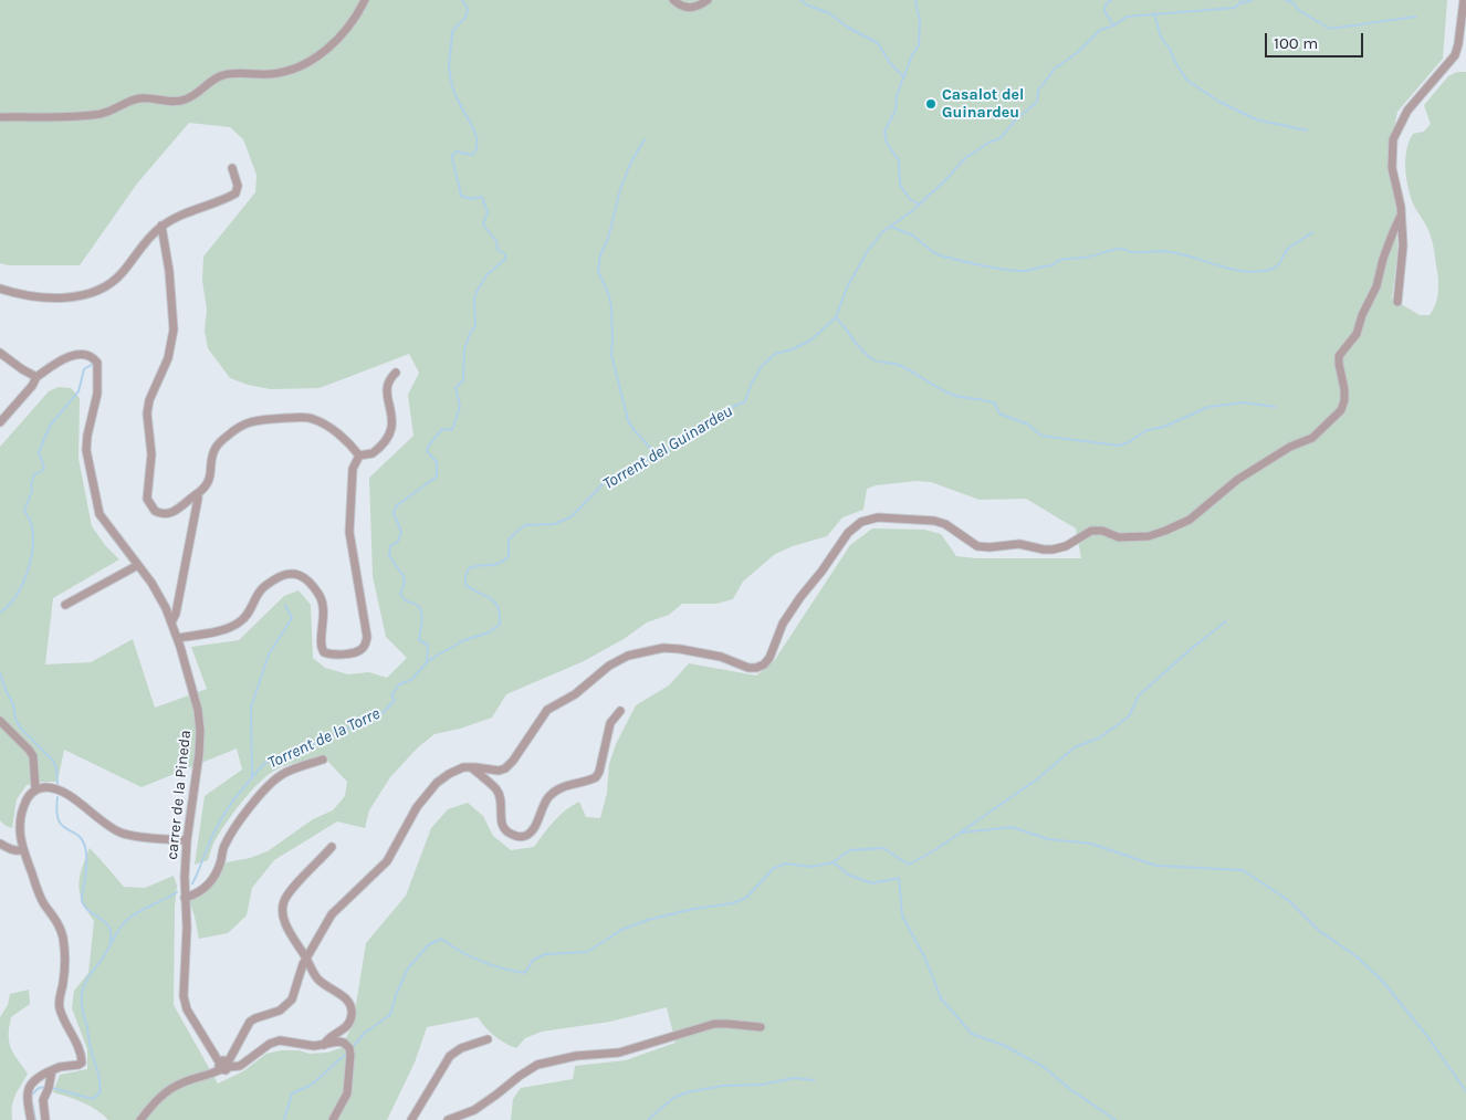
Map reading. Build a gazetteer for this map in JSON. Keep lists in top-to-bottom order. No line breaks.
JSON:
{"streets":{"street":["carrer de la Pineda"]},"water":["Torrent del Guinardeu","Torrent de la Torre"],"places":["Casalot del Guinardeu"],"scale_bar":"100 m"}
